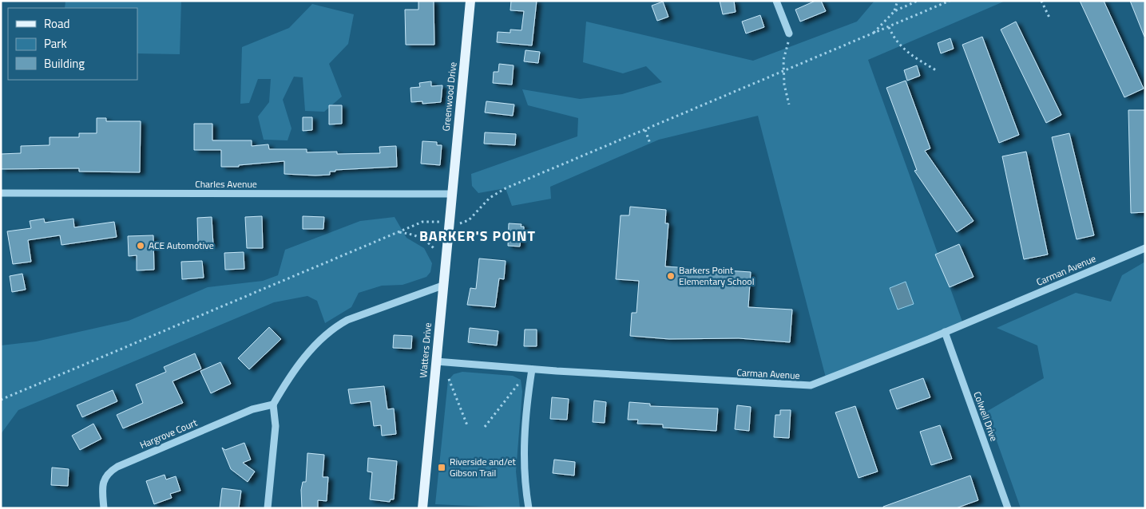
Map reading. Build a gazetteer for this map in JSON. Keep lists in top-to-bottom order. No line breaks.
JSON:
{"streets":{"main road":["Greenwood Drive","Watters Drive"],"street":["Charles Avenue","Carman Avenue","Colwell Drive","Hargrove Court"]},"crossings":[["Greenwood Drive","Charles Avenue"],["Greenwood Drive","Watters Drive"],["Charles Avenue","Watters Drive"],["Carman Avenue","Watters Drive"],["Carman Avenue","Colwell Drive"]],"districts":["BARKER'S POINT"],"places":{"other":["ACE Automotive","Barkers Point Elementary School"],"transit":["Riverside and/et Gibson Trail"]},"legend":["Road","Park","Building"]}
